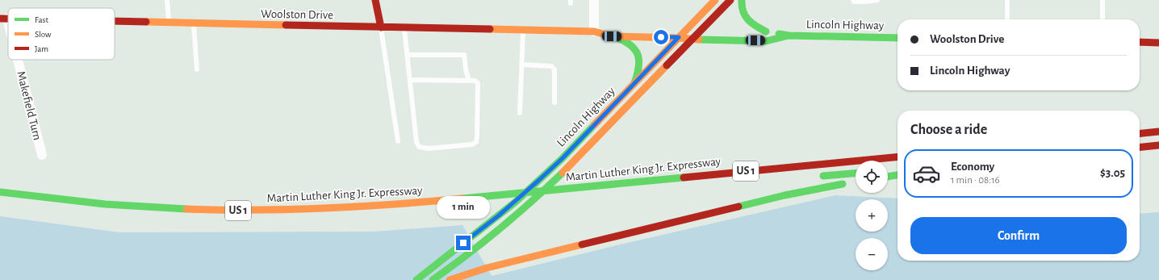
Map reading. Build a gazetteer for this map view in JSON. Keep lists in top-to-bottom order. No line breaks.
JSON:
{"streets":{"main road":["Woolston Drive","Lincoln Highway","Martin Luther King Jr. Expressway","US 1"],"street":["Makefield Turn"]},"crossings":[["Woolston Drive","Lincoln Highway"]],"legend":["Fast","Slow","Jam"],"page":{"banner":["Woolston Drive","Lincoln Highway"],"heading":"Choose a ride","list":[{"name":"Economy","note":"1 min · 08:16","value":"$3.05"}],"map_buttons":["+","−"],"bubble":"1 min","buttons":"Confirm"}}
